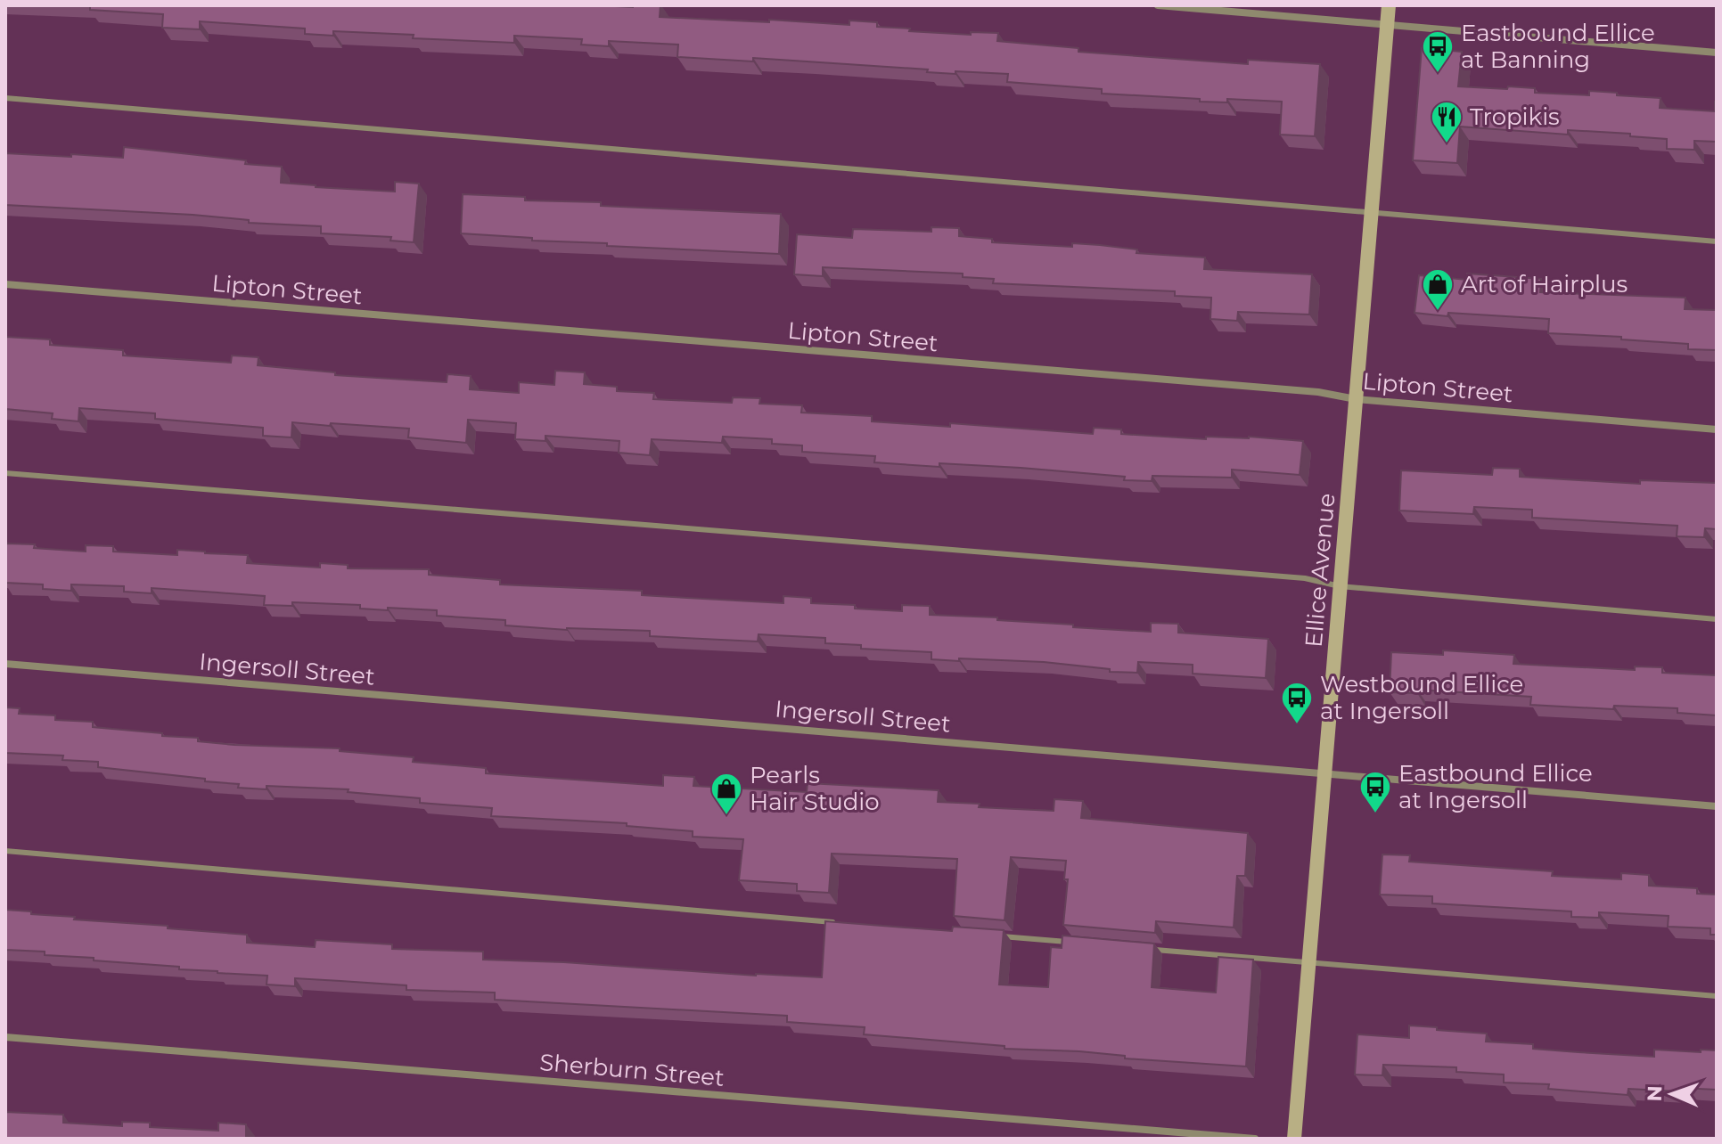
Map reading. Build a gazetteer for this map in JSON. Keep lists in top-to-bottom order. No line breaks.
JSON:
{"streets":{"main road":["Ellice Avenue"],"street":["Lipton Street","Ingersoll Street","Sherburn Street"]},"crossings":[["Lipton Street","Ellice Avenue"],["Ellice Avenue","Ingersoll Street"]],"places":{"bus stop":["Eastbound Ellice at Banning","Westbound Ellice at Ingersoll","Eastbound Ellice at Ingersoll"],"restaurant":["Tropikis"],"shop":["Art of Hairplus","Pearls Hair Studio"]},"north":"left"}
